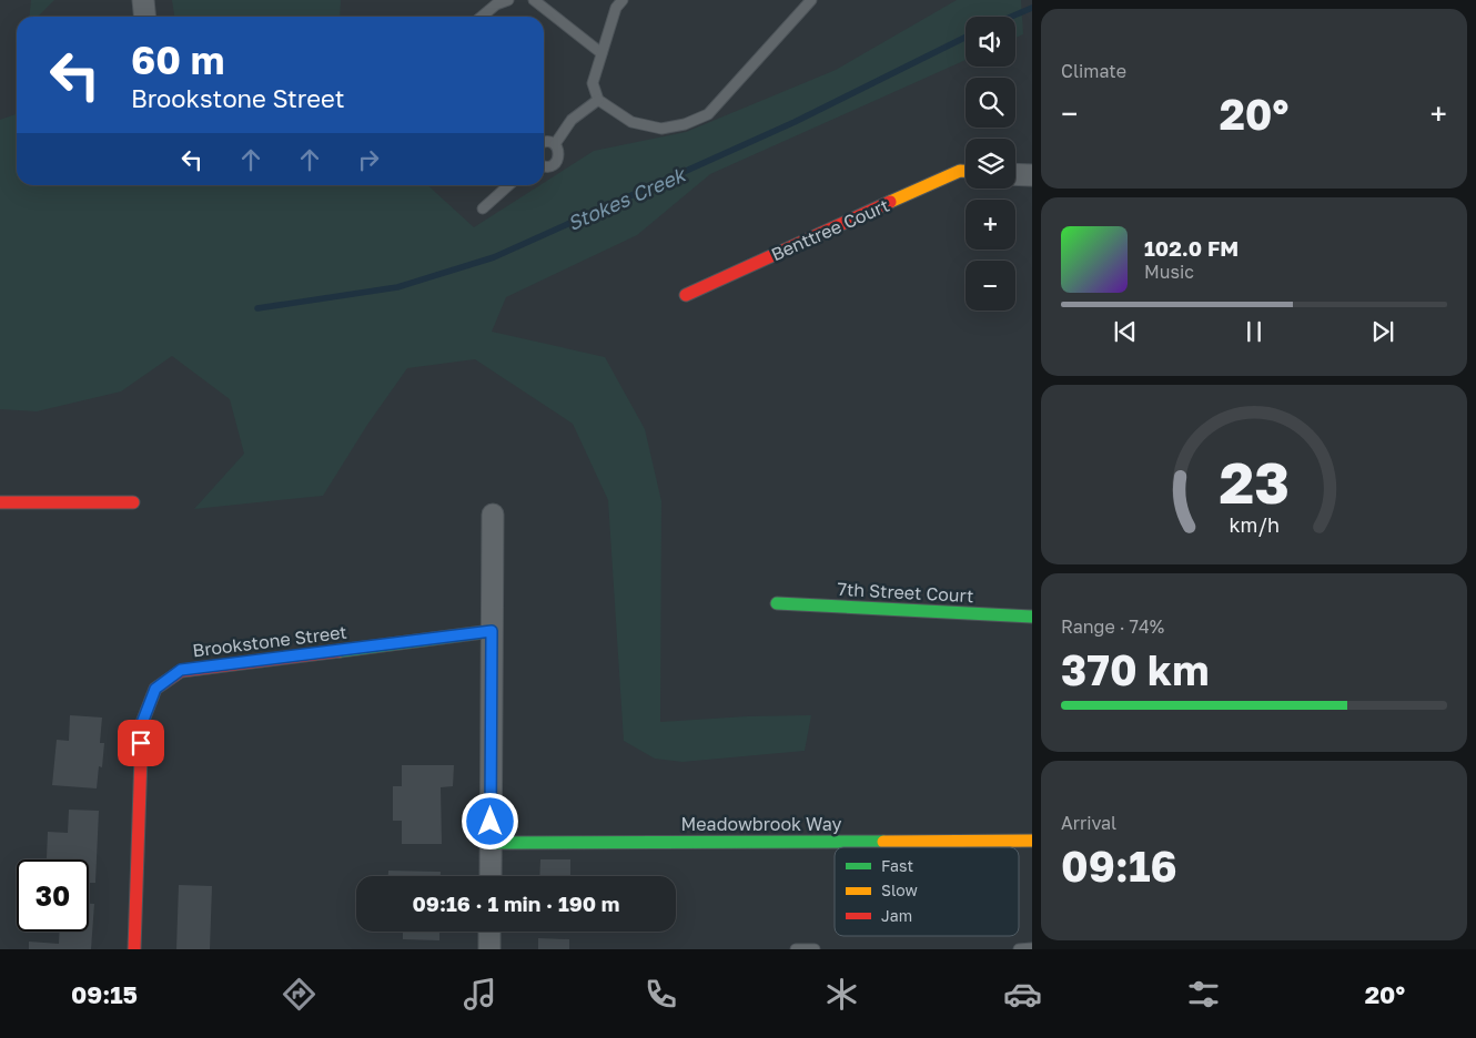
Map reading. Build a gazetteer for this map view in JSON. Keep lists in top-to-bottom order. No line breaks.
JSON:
{"streets":{"street":["Benttree Court","7th Street Court","Brookstone Street","Meadowbrook Way"]},"water":["Stokes Creek"],"legend":["Fast","Slow","Jam"],"page":{"tile":["Climate",["Range · 74%","370 km"],["Arrival","09:16"]],"map_buttons":["+","−"],"turn":["60 m","Brookstone Street"],"heat":["−","20°","+"],"song":["102.0 FM","Music"],"limit":"30","trip":"09:16 · 1 min · 190 m","tabs":["09:15","20°"],"gauge":["23","km/h"]}}
